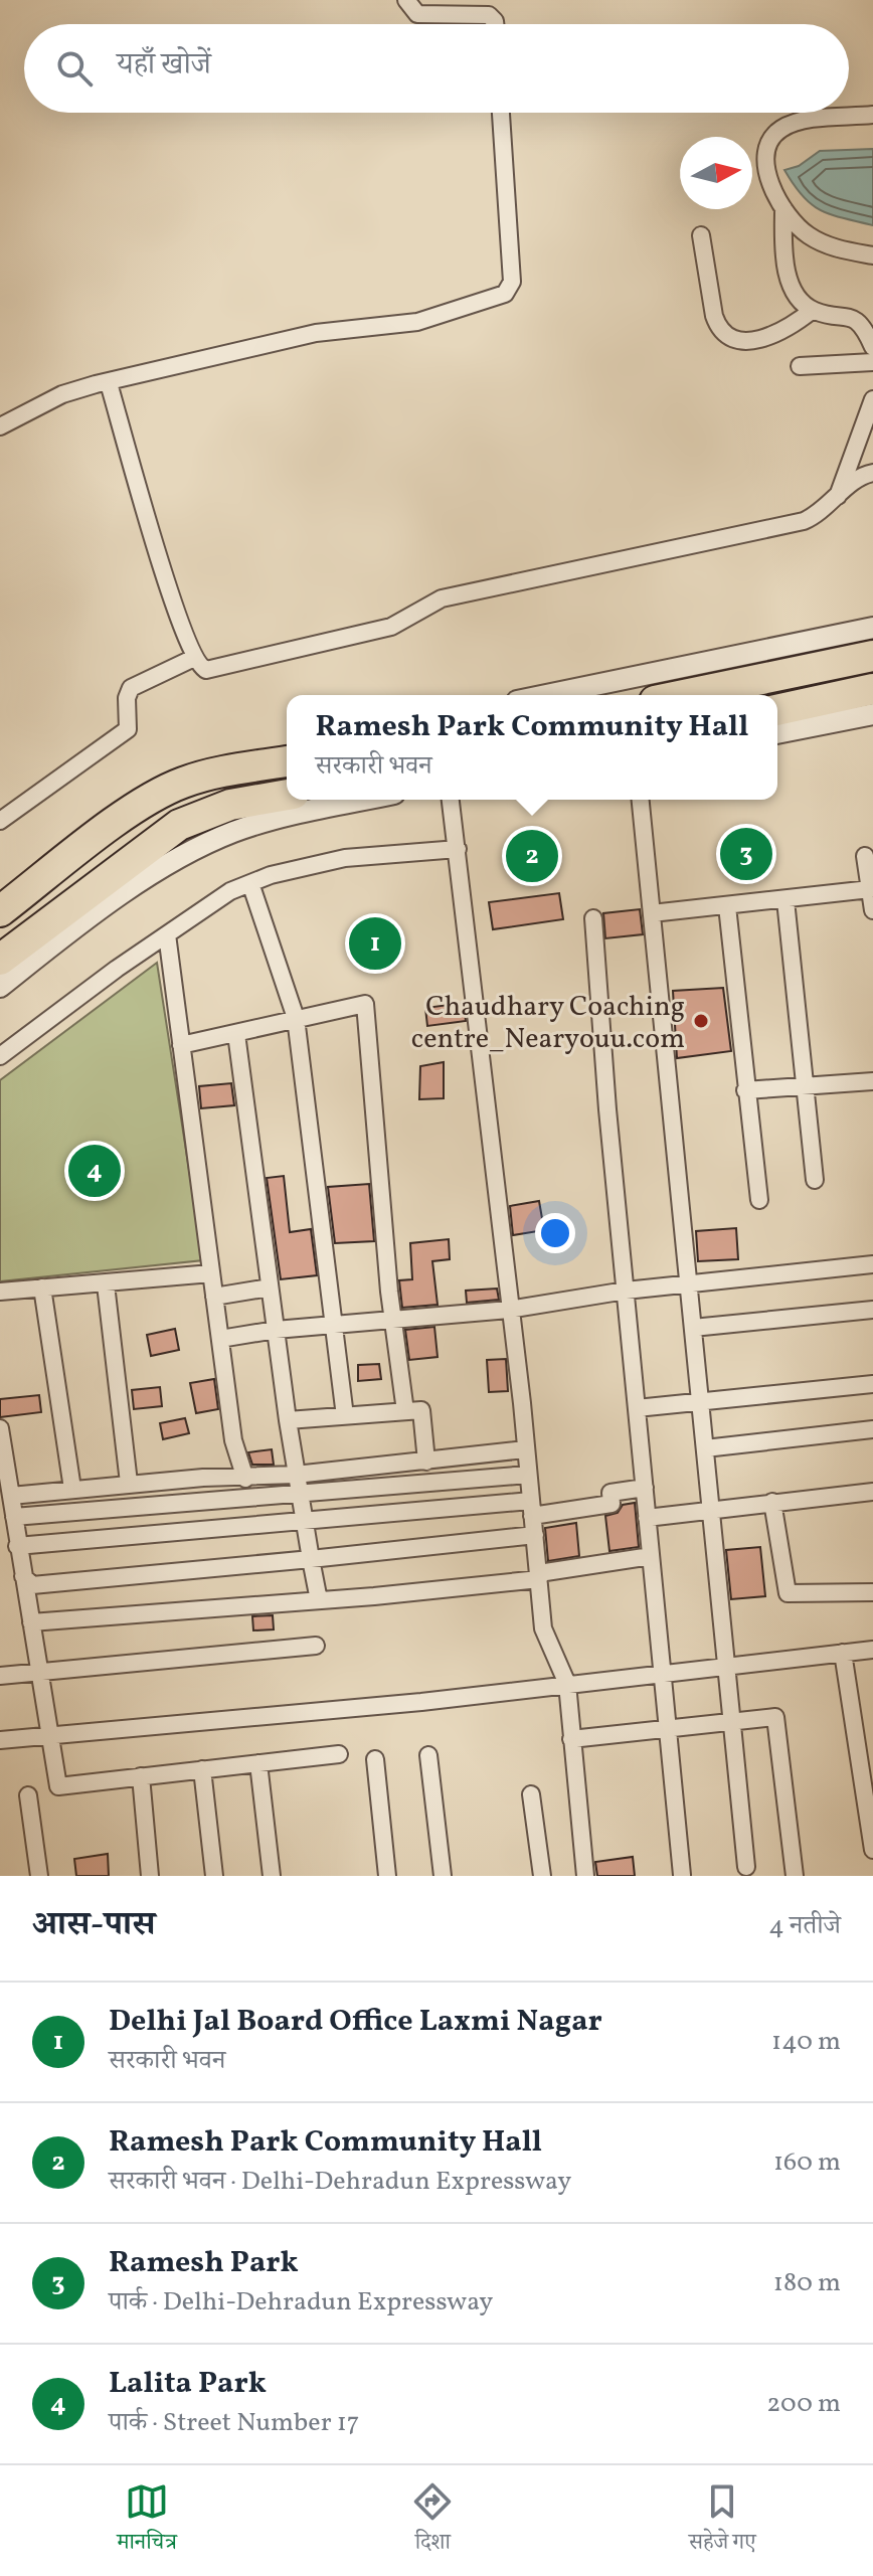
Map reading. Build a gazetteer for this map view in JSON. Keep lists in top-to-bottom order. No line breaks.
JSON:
{"places":["Chaudhary Coaching centre_Nearyouu.com"],"north":"right","page":{"search":"यहाँ खोजें","popup":["Ramesh Park Community Hall","सरकारी भवन"],"pins":["3","2","1","4"],"heading":["आस-पास","4 नतीजे"],"list":[{"mark":"1","name":"Delhi Jal Board Office Laxmi Nagar","note":"सरकारी भवन","value":"140 m"},{"mark":"2","name":"Ramesh Park Community Hall","note":"सरकारी भवन · Delhi-Dehradun Expressway","value":"160 m"},{"mark":"3","name":"Ramesh Park","note":"पार्क · Delhi-Dehradun Expressway","value":"180 m"},{"mark":"4","name":"Lalita Park","note":"पार्क · Street Number 17","value":"200 m"}],"nav":["मानचित्र","दिशा","सहेजे गए"]}}
